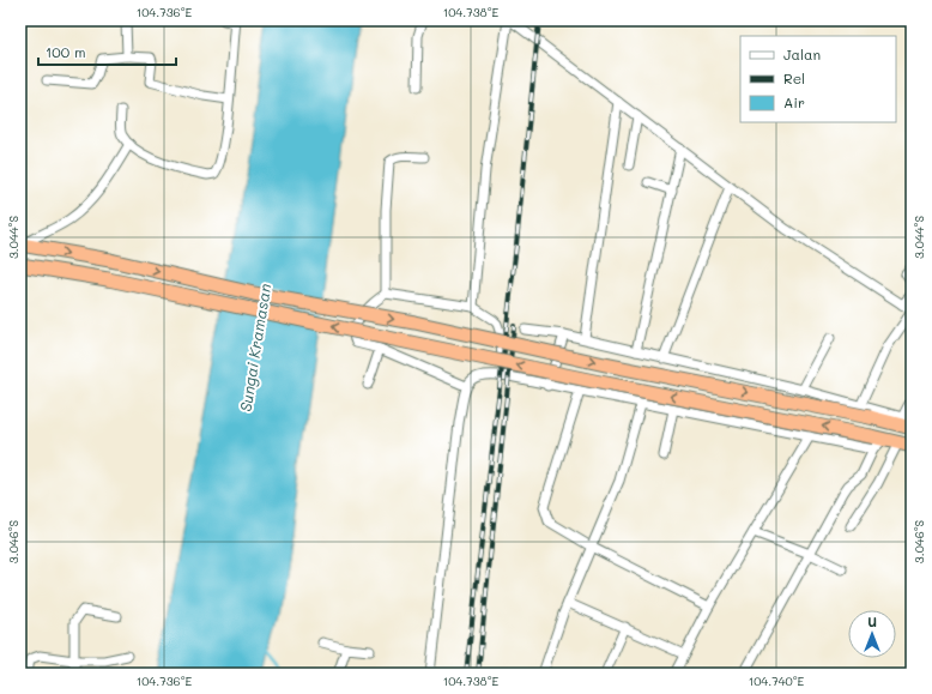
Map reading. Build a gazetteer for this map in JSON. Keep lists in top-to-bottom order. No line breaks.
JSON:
{"water":["Sungai Kramasan"],"legend":["Jalan","Rel","Air"],"scale_bar":"100 m","north":"top","coordinates":["104.736°E","104.738°E","3.044°S","3.046°S","104.740°E"]}
